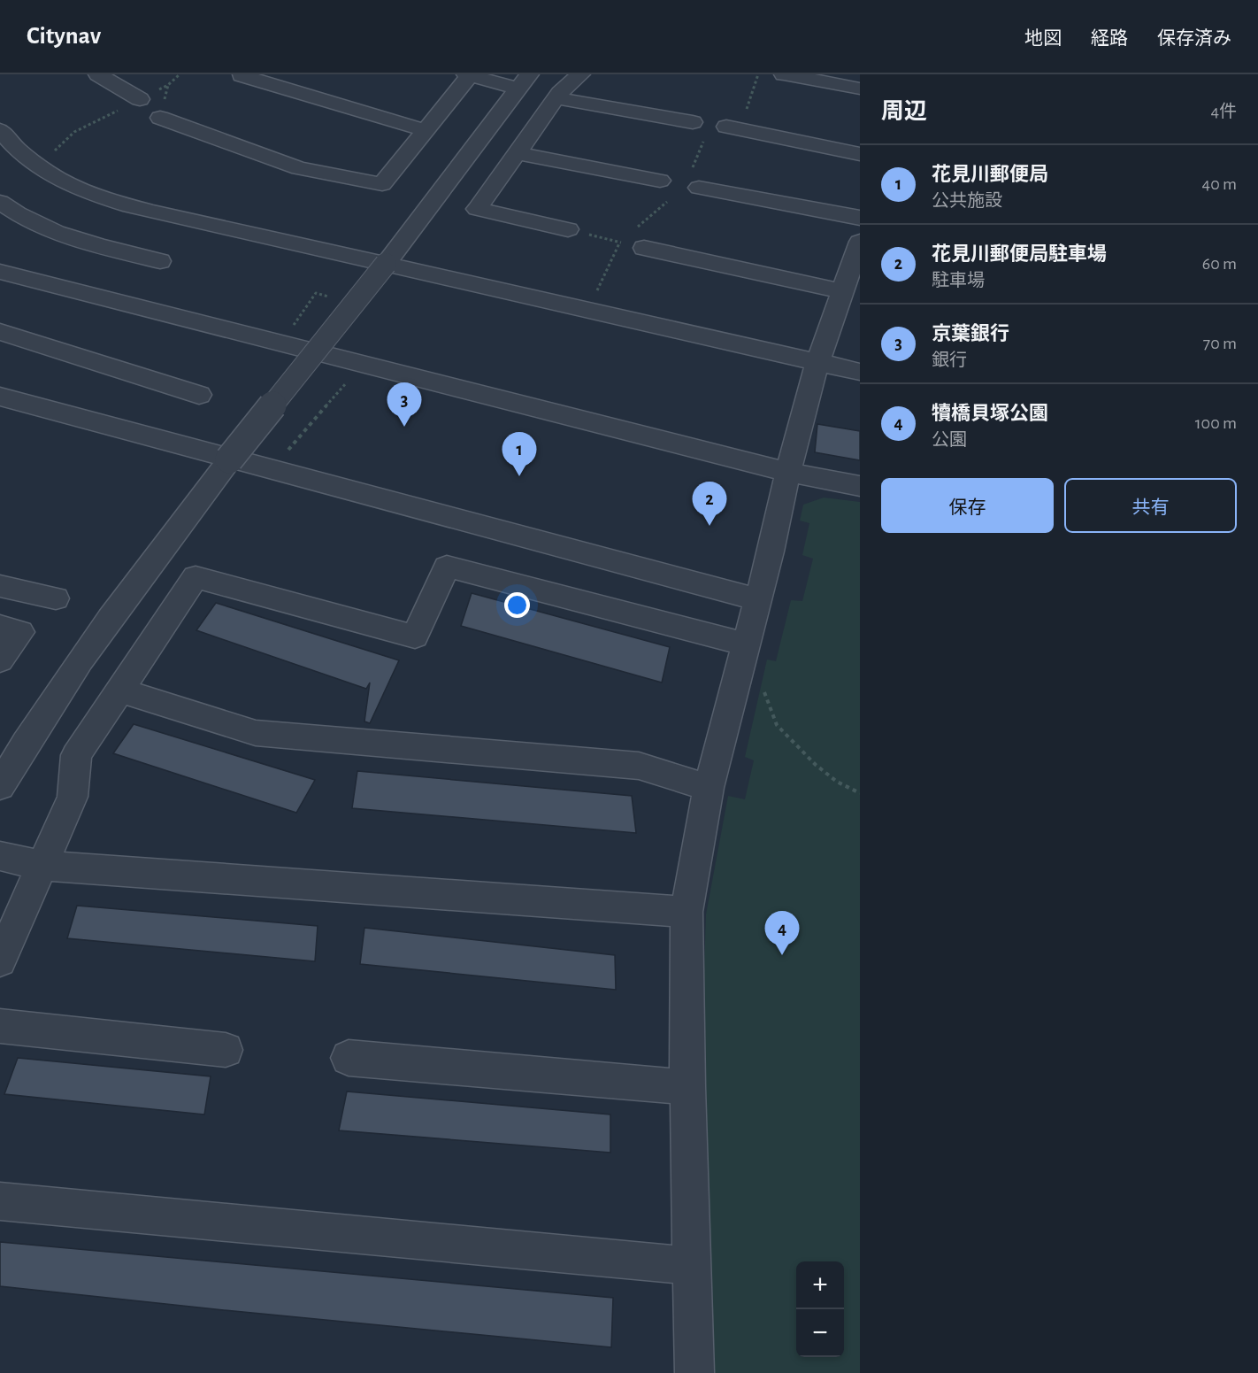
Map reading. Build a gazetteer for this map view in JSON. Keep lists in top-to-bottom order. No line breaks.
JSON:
{"page":{"header":"Citynav","nav":["地図","経路","保存済み"],"heading":["周辺","4件"],"list":[{"mark":"1","name":"花見川郵便局","note":"公共施設","value":"40 m"},{"mark":"2","name":"花見川郵便局駐車場","note":"駐車場","value":"60 m"},{"mark":"3","name":"京葉銀行","note":"銀行","value":"70 m"},{"mark":"4","name":"犢橋貝塚公園","note":"公園","value":"100 m"}],"pins":["3","1","2","4"],"buttons":["保存","共有"],"map_buttons":["+","−"]}}
